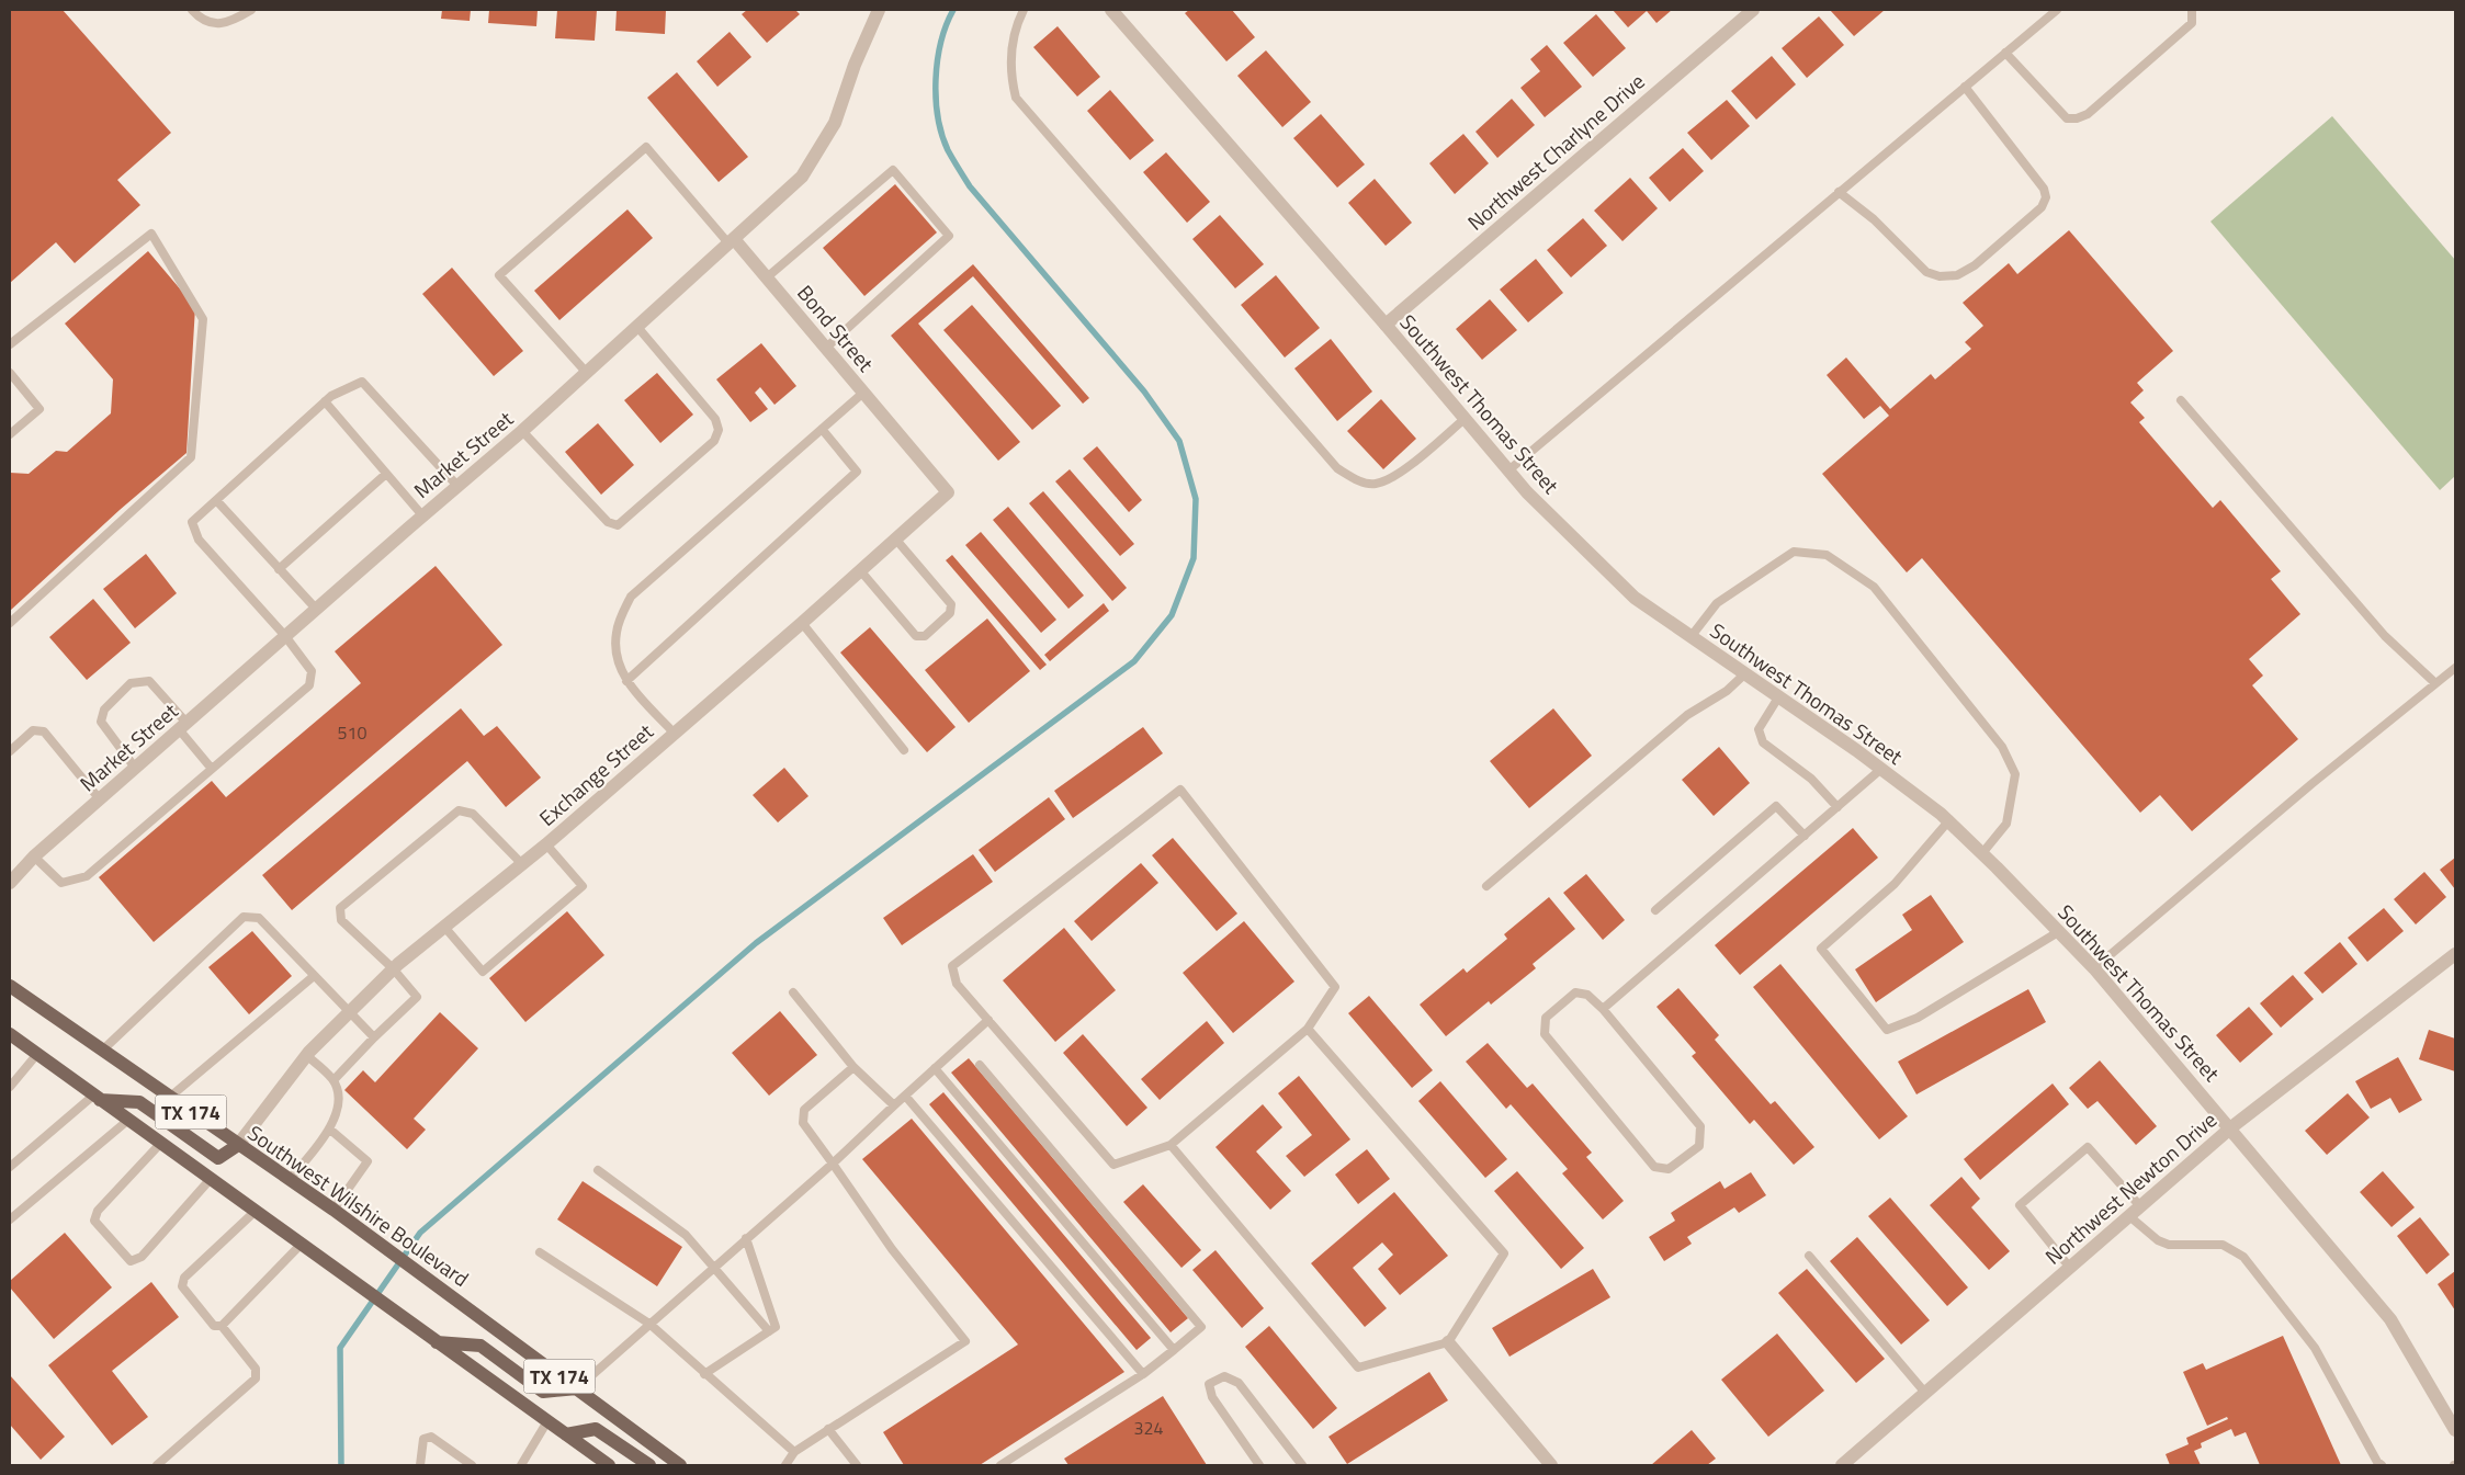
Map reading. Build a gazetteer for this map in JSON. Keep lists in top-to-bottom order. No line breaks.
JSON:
{"streets":{"main road":["TX 174","Southwest Wilshire Boulevard"],"street":["Northwest Charlyne Drive","Bond Street","Southwest Thomas Street","Market Street","Exchange Street","Northwest Newton Drive"]},"crossings":[["Northwest Charlyne Drive","Southwest Thomas Street"],["Bond Street","Market Street"],["Bond Street","Exchange Street"],["Southwest Thomas Street","Northwest Newton Drive"],["Exchange Street","Southwest Wilshire Boulevard"]],"house_numbers":["510","324"]}
